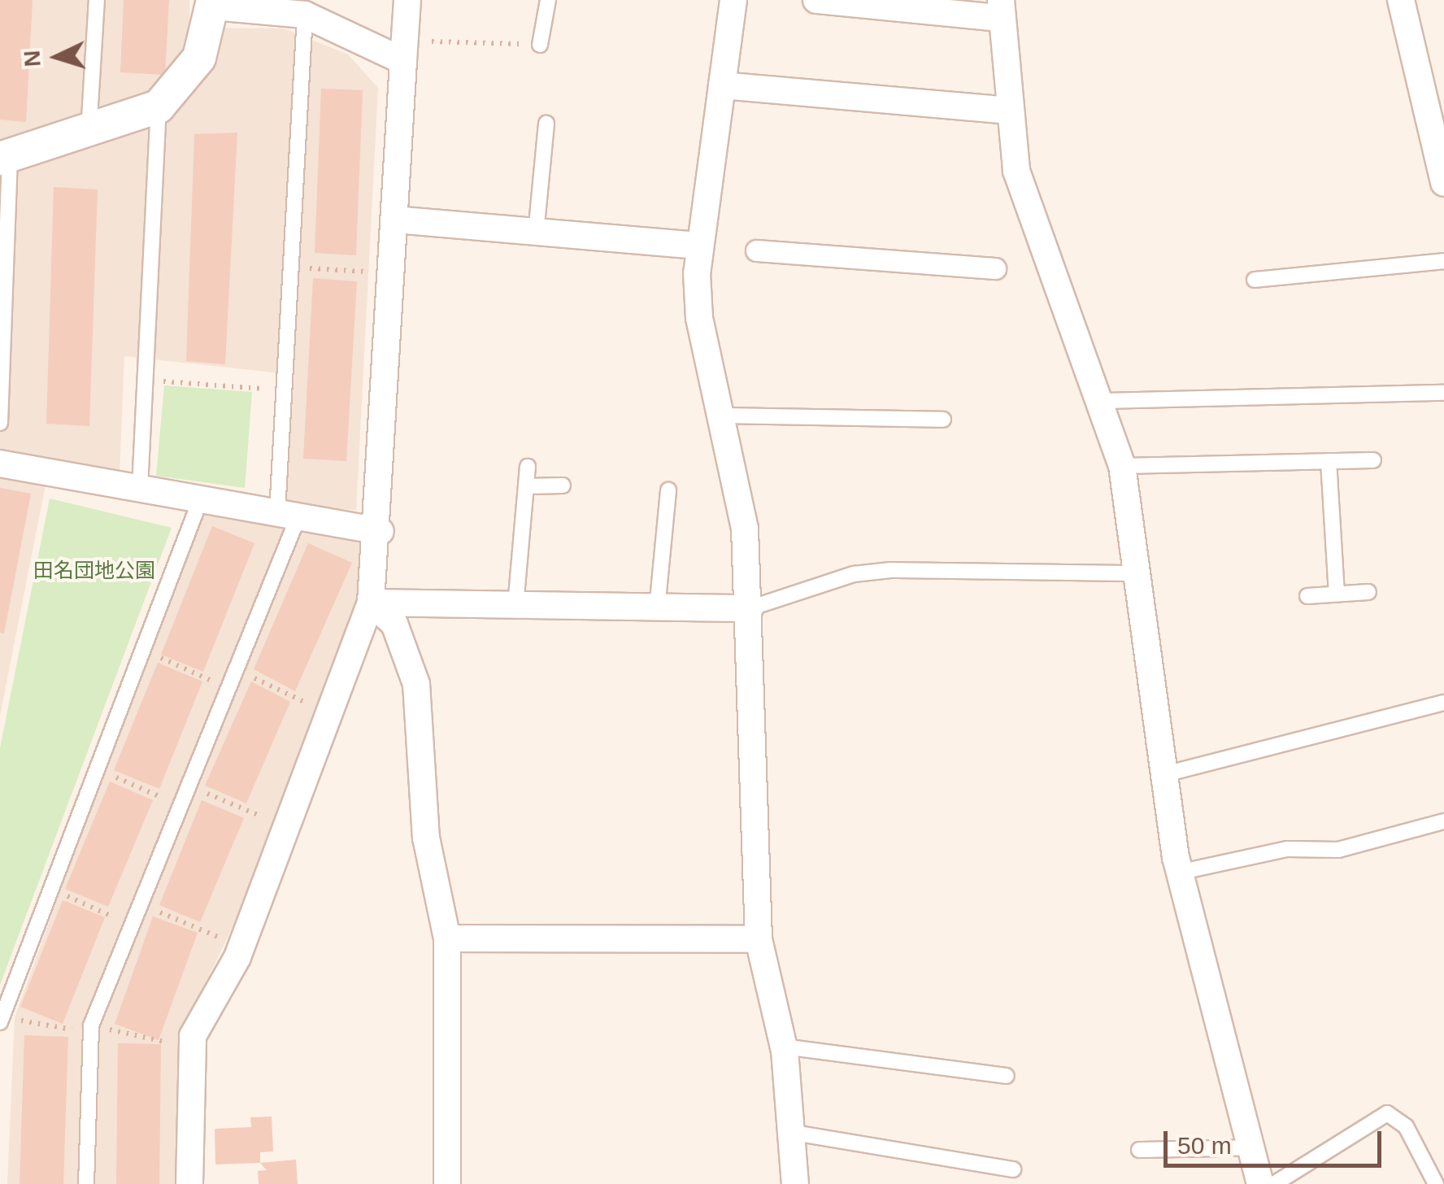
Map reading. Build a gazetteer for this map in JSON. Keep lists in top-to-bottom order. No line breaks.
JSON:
{"parks":["田名団地公園"],"scale_bar":"50 m","north":"left"}
